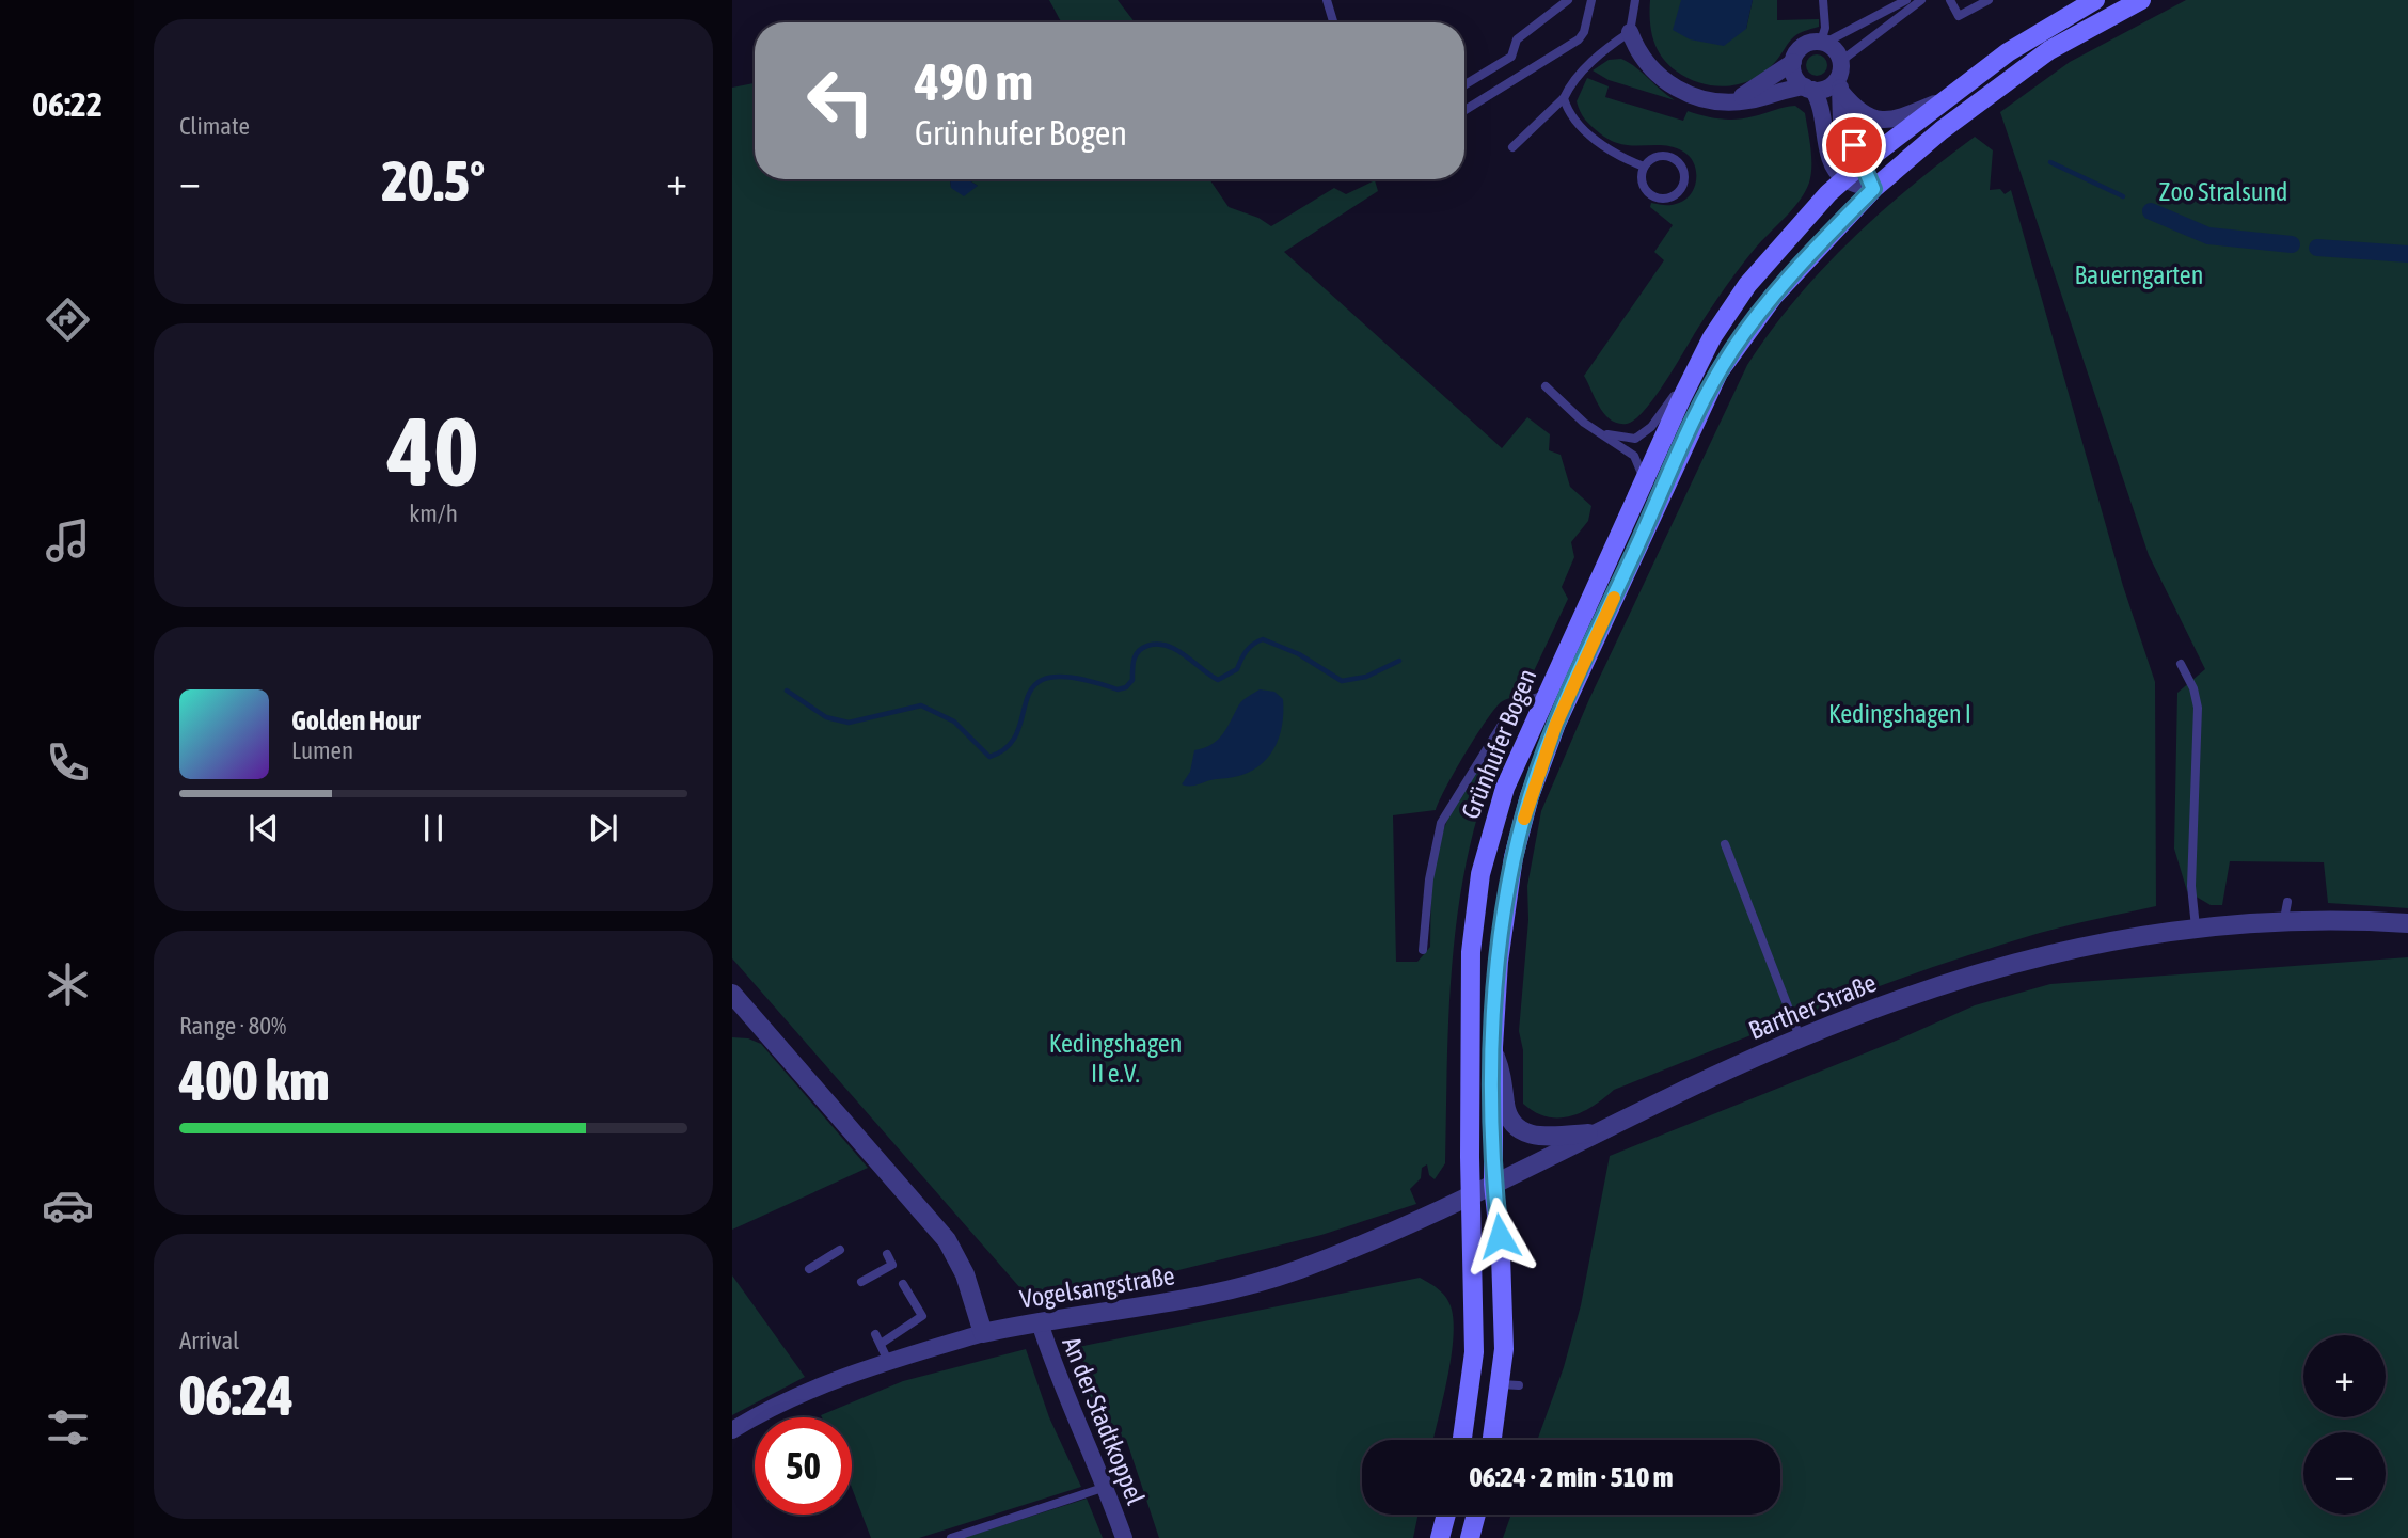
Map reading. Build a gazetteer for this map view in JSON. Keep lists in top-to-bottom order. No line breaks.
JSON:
{"streets":{"main road":["Grünhufer Bogen"],"street":["Barther Straße","Vogelsangstraße","An der Stadtkoppel"]},"crossings":[["Grünhufer Bogen","Barther Straße"],["Grünhufer Bogen","Vogelsangstraße"],["Barther Straße","Vogelsangstraße"],["Vogelsangstraße","An der Stadtkoppel"]],"parks":["Zoo Stralsund","Bauerngarten","Kedingshagen I","Kedingshagen II e.V."],"page":{"tabs":"06:22","tile":["Climate",["40","km/h"],["Range · 80%","400 km"],["Arrival","06:24"]],"turn":["490 m","Grünhufer Bogen"],"heat":["−","20.5°","+"],"song":["Golden Hour","Lumen"],"map_buttons":["+","−"],"limit":"50","trip":"06:24 · 2 min · 510 m"}}
